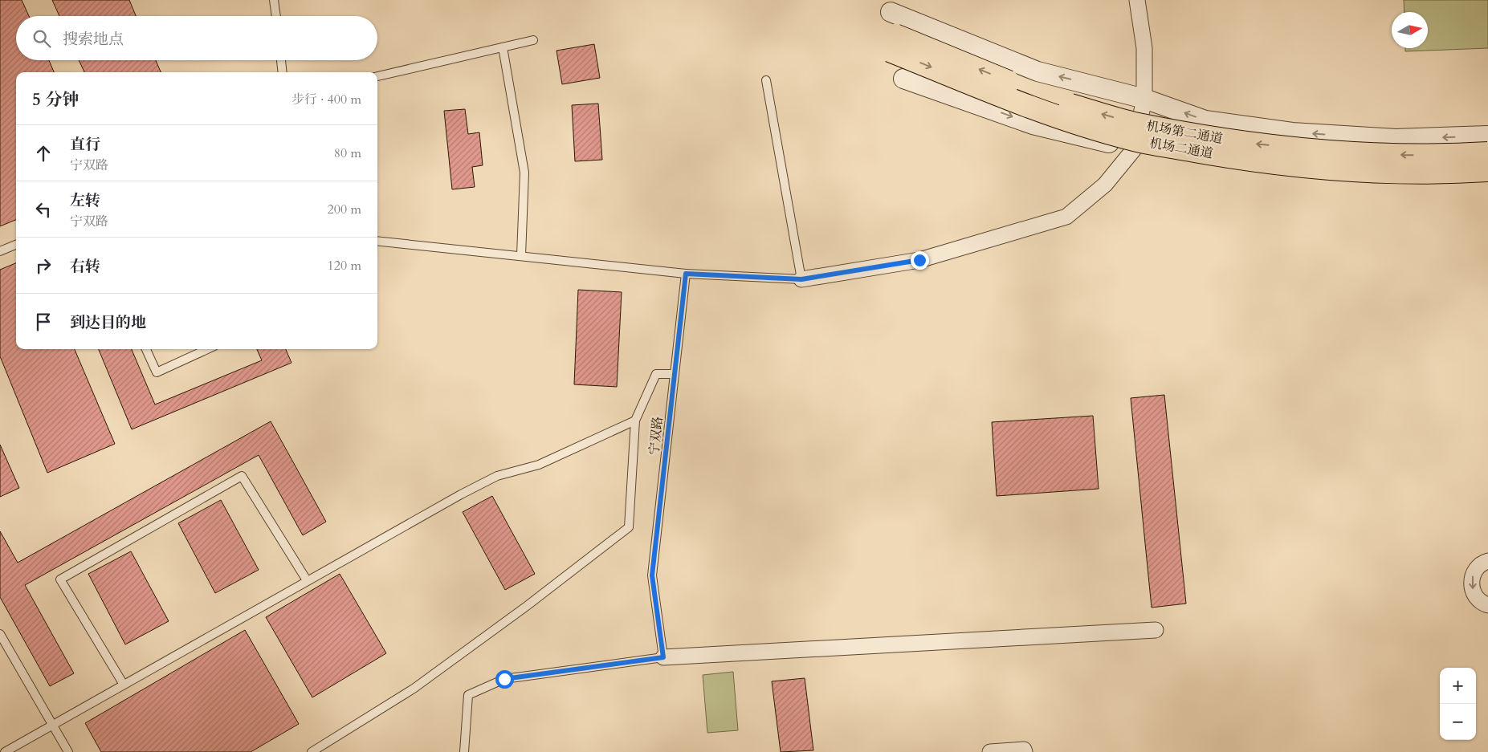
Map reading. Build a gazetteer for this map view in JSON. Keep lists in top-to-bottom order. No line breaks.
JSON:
{"streets":{"highway":["机场第二通道","机场二通道"],"lane":["宁双路"]},"crossings":[["机场第二通道","机场二通道"]],"one_way":["机场第二通道","机场二通道"],"north":"right","page":{"search":"搜索地点","heading":["5 分钟","步行 · 400 m"],"list":[["直行","宁双路","80 m"],["左转","宁双路","200 m"],["右转","120 m"],"到达目的地"],"map_buttons":["+","−"]}}
